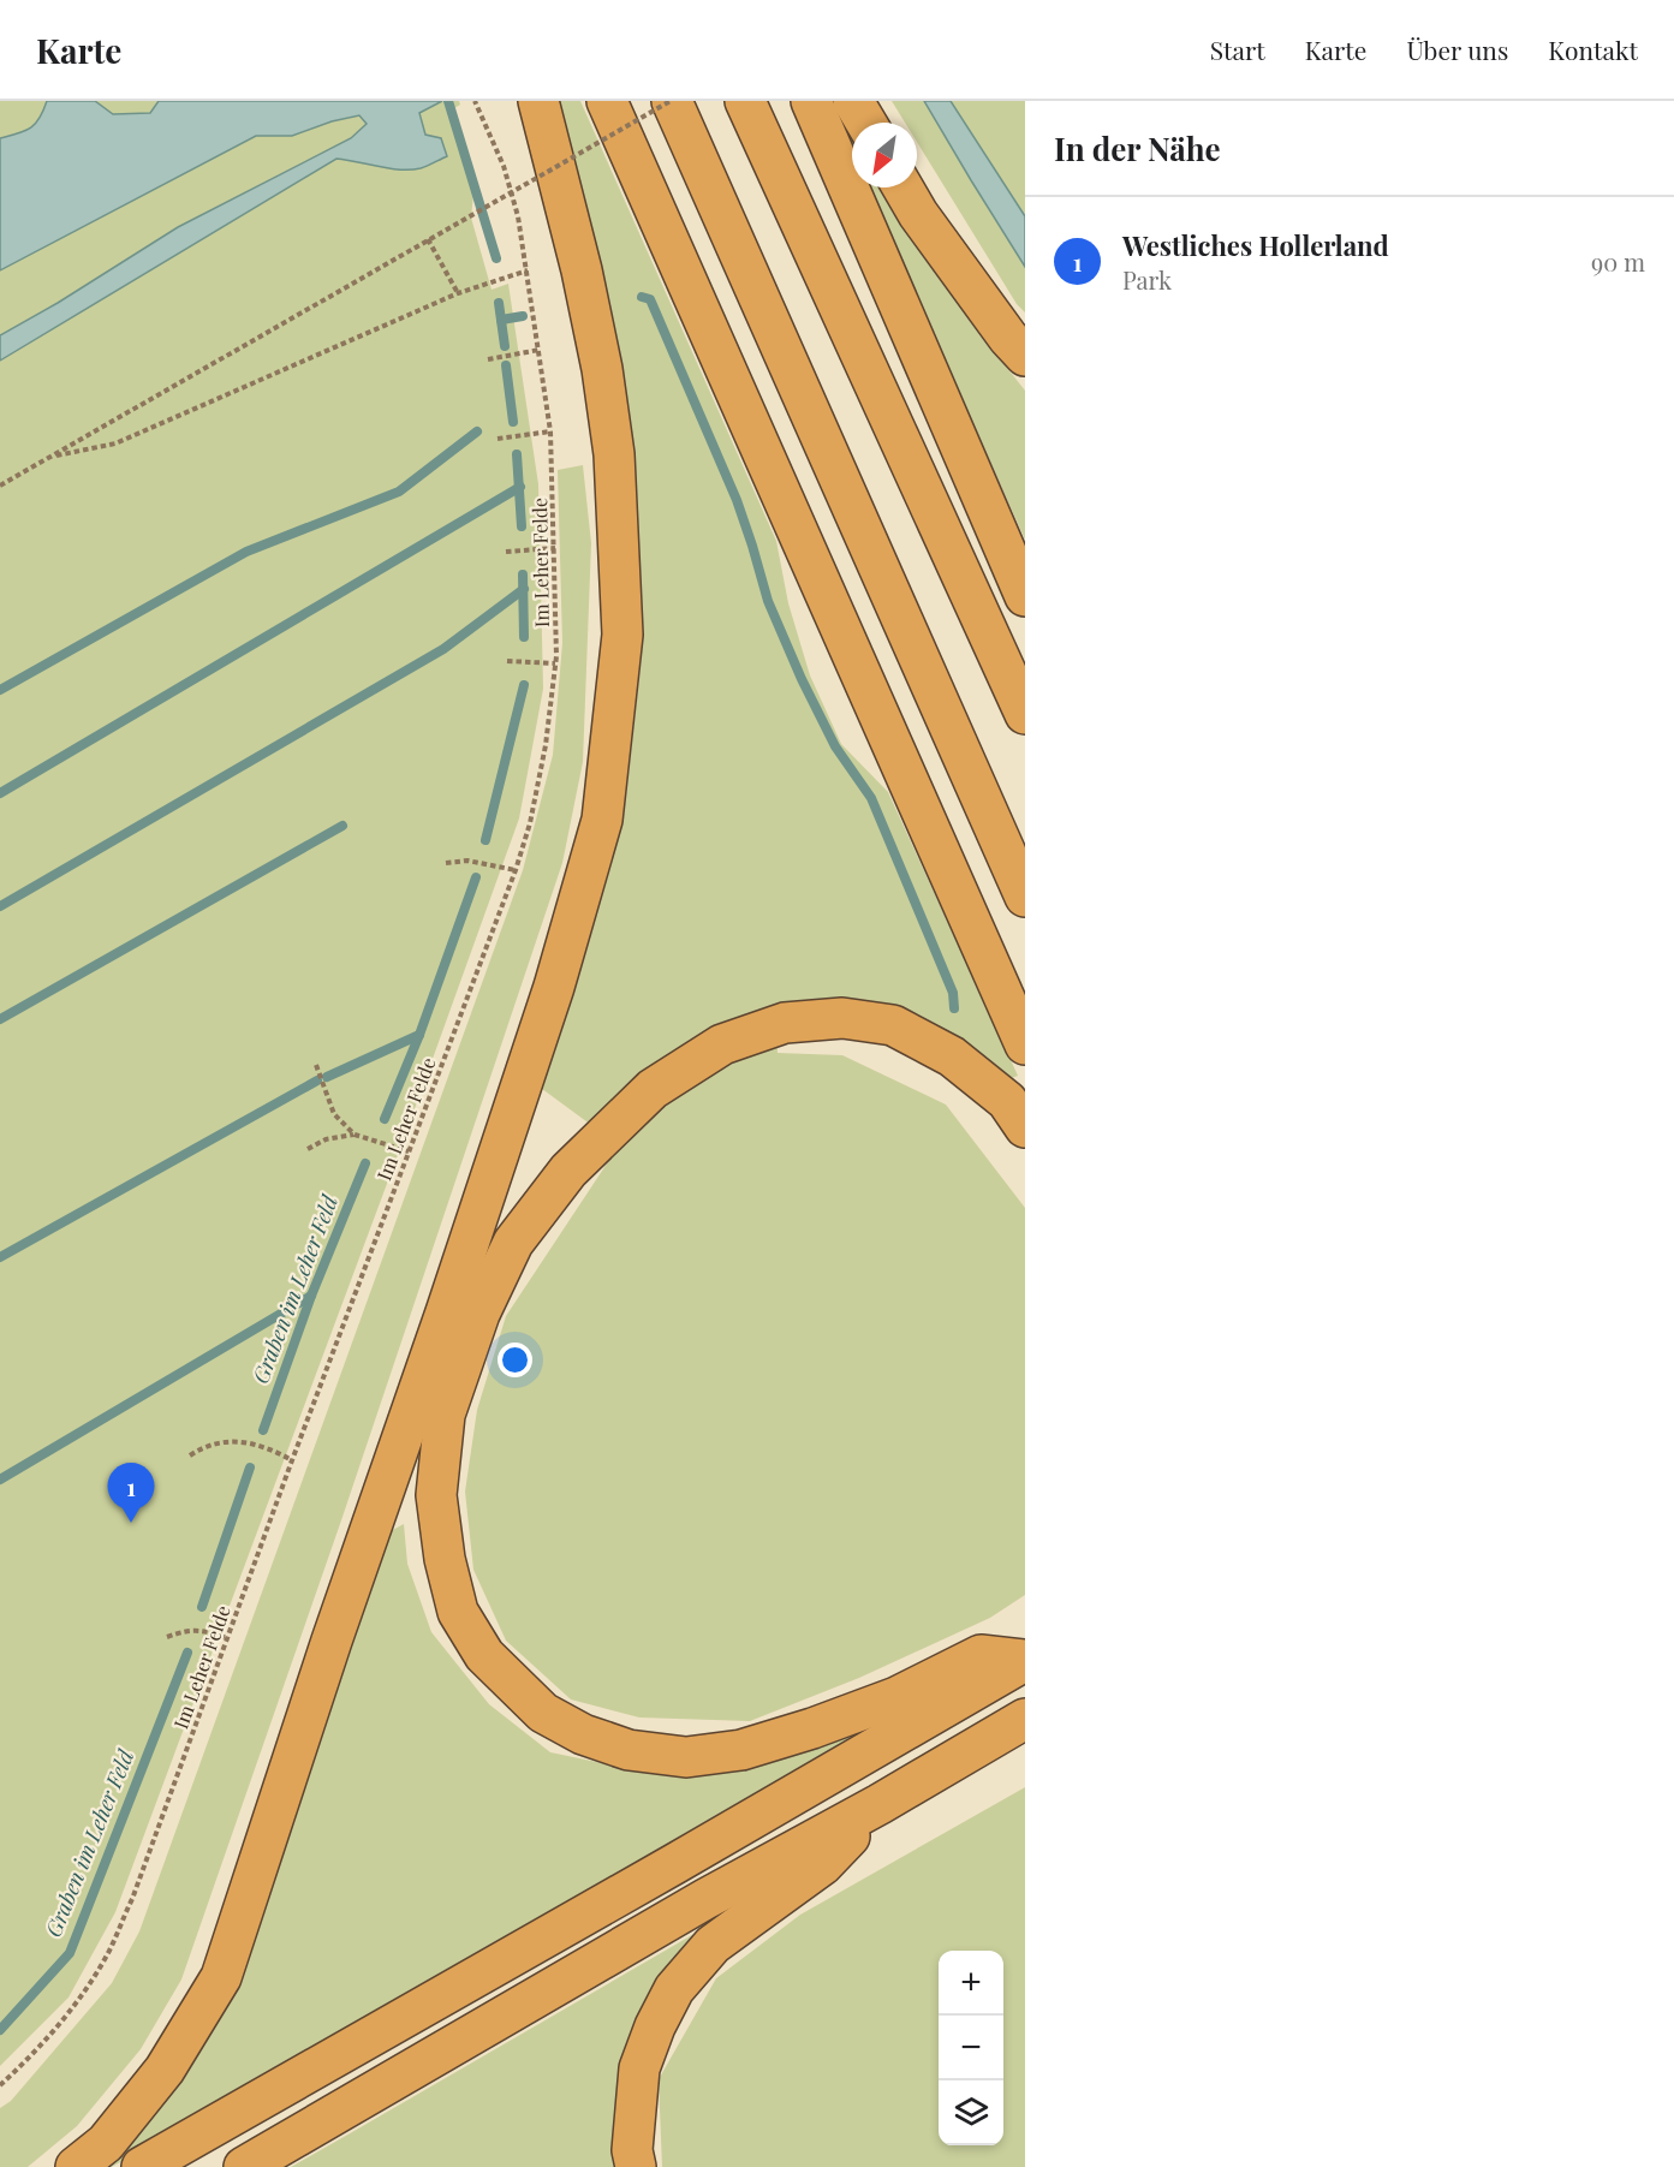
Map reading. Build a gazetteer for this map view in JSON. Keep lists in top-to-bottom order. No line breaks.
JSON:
{"streets":{"path":["Im Leher Felde"]},"water":["Graben im Leher Feld"],"north":"bottom left","page":{"header":"Karte","nav":["Start","Karte","Über uns","Kontakt"],"heading":"In der Nähe","list":[{"mark":"1","name":"Westliches Hollerland","note":"Park","value":"90 m"}],"pins":"1","map_buttons":["+","−"]}}
